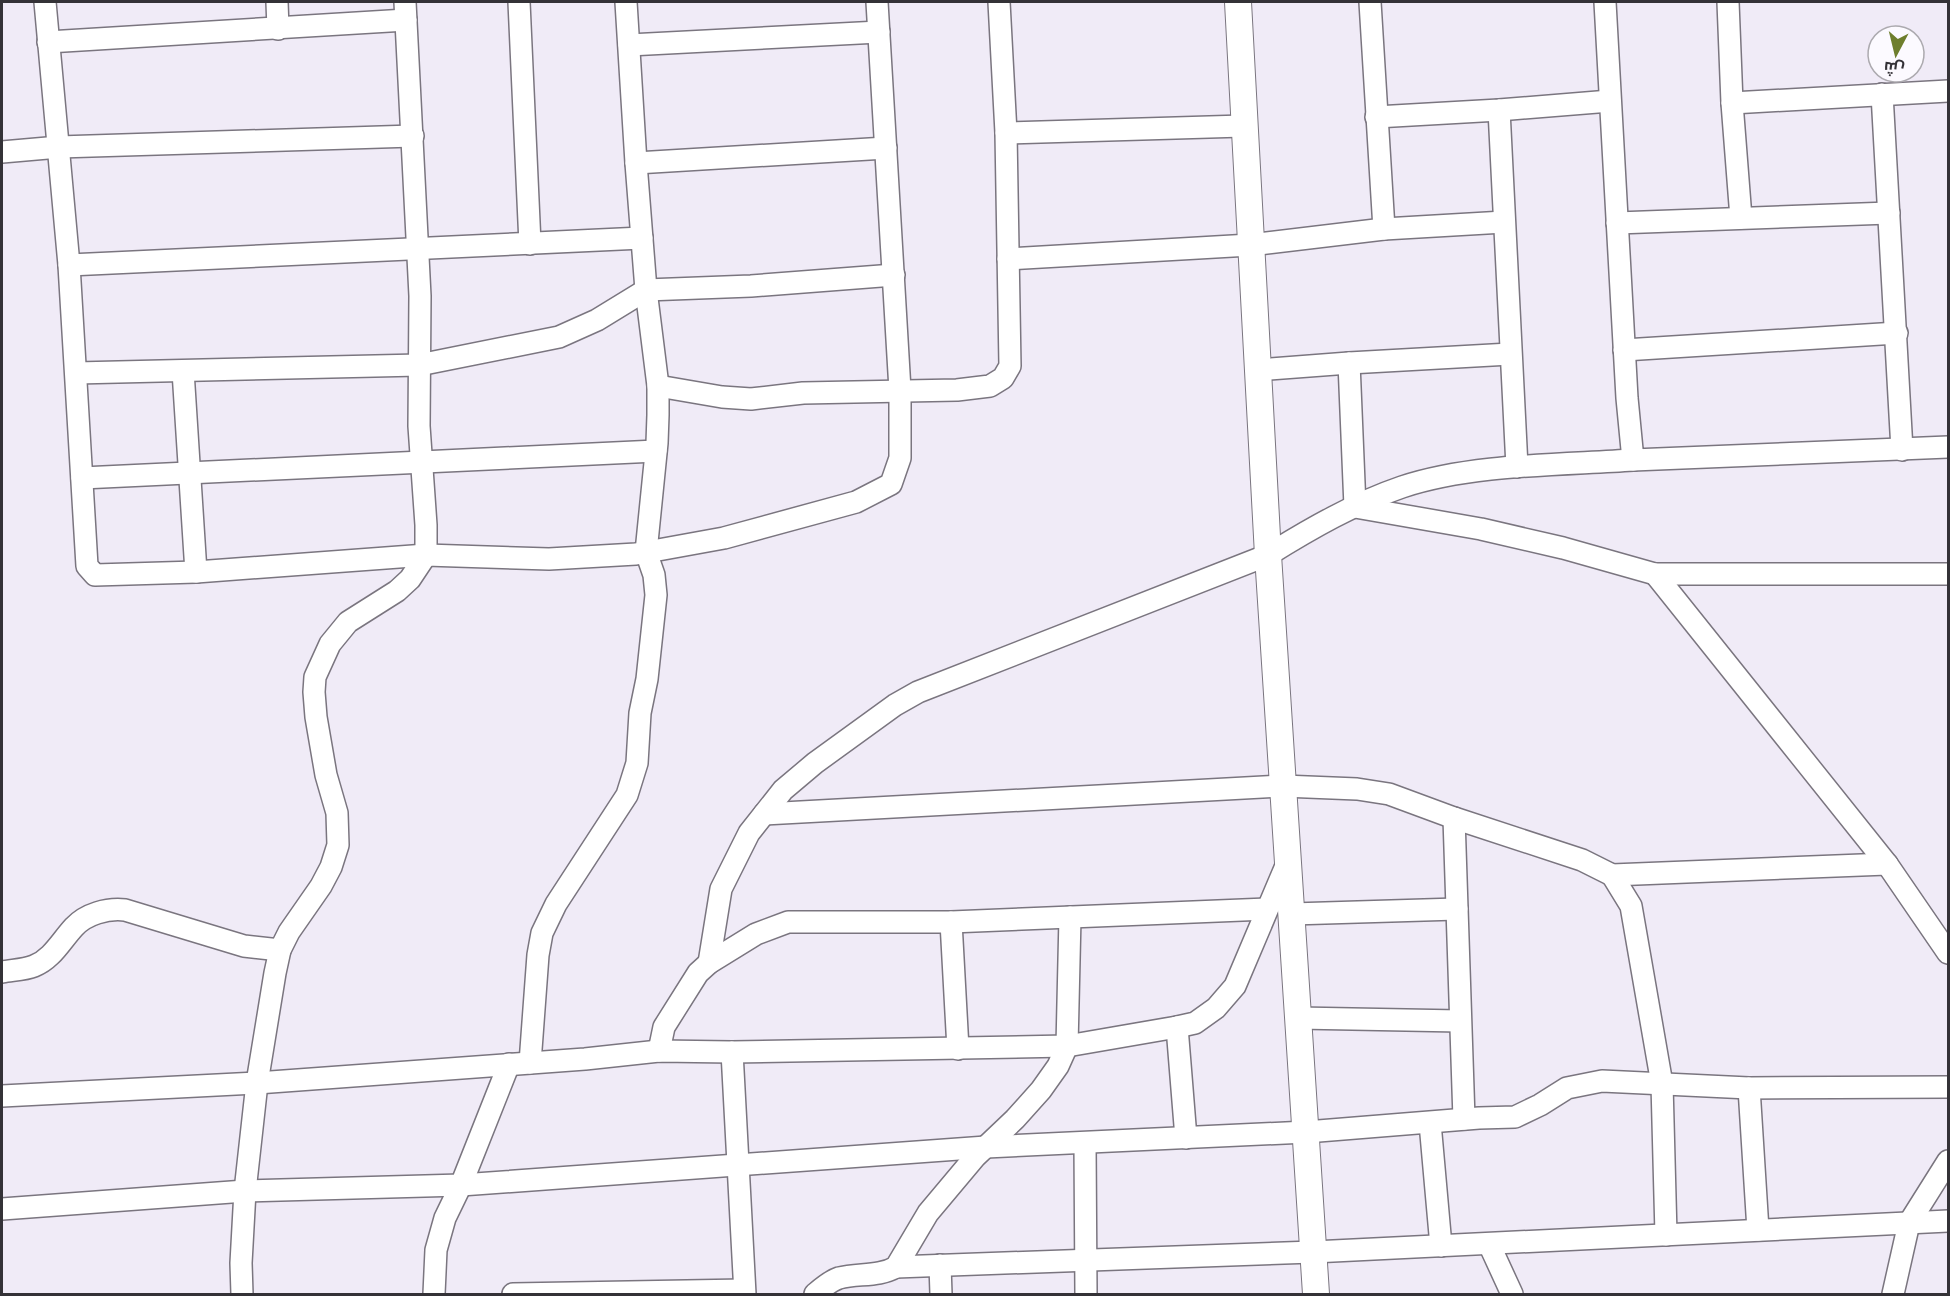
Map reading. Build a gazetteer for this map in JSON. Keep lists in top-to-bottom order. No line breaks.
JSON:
{"north":"bottom"}
